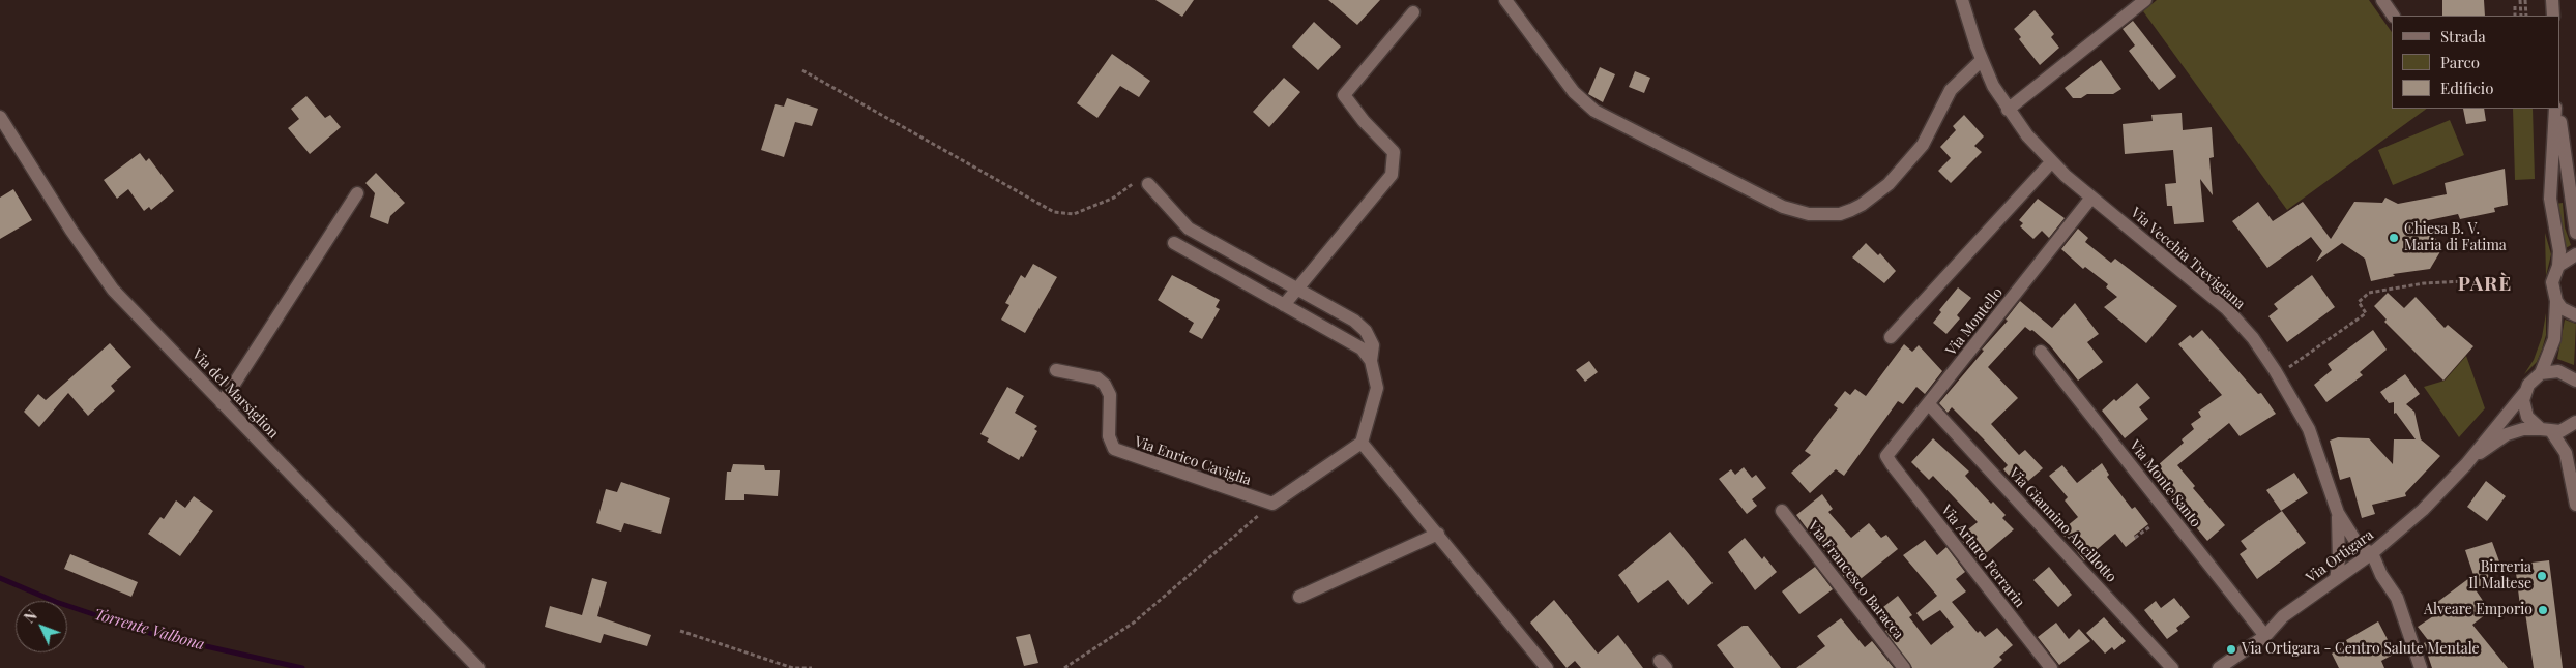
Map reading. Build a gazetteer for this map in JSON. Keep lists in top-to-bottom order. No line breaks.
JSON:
{"streets":{"street":["Via Vecchia Trevigiana","Via Montello","Via del Marsiglion","Via Enrico Caviglia","Via Monte Santo","Via Giannino Ancillotto","Via Arturo Ferrarin","Via Ortigara","Via Francesco Baracca"]},"crossings":[["Via Vecchia Trevigiana","Via Montello"],["Via Vecchia Trevigiana","Via Ortigara"],["Via Montello","Via Giannino Ancillotto"],["Via Montello","Via Arturo Ferrarin"],["Via Monte Santo","Via Ortigara"]],"districts":["PARÈ"],"water":["Torrente Valbona"],"places":["Chiesa B. V. Maria di Fatima","Birreria Il Maltese","Alveare Emporio","Via Ortigara - Centro Salute Mentale"],"legend":["Strada","Parco","Edificio"],"north":"top left"}
